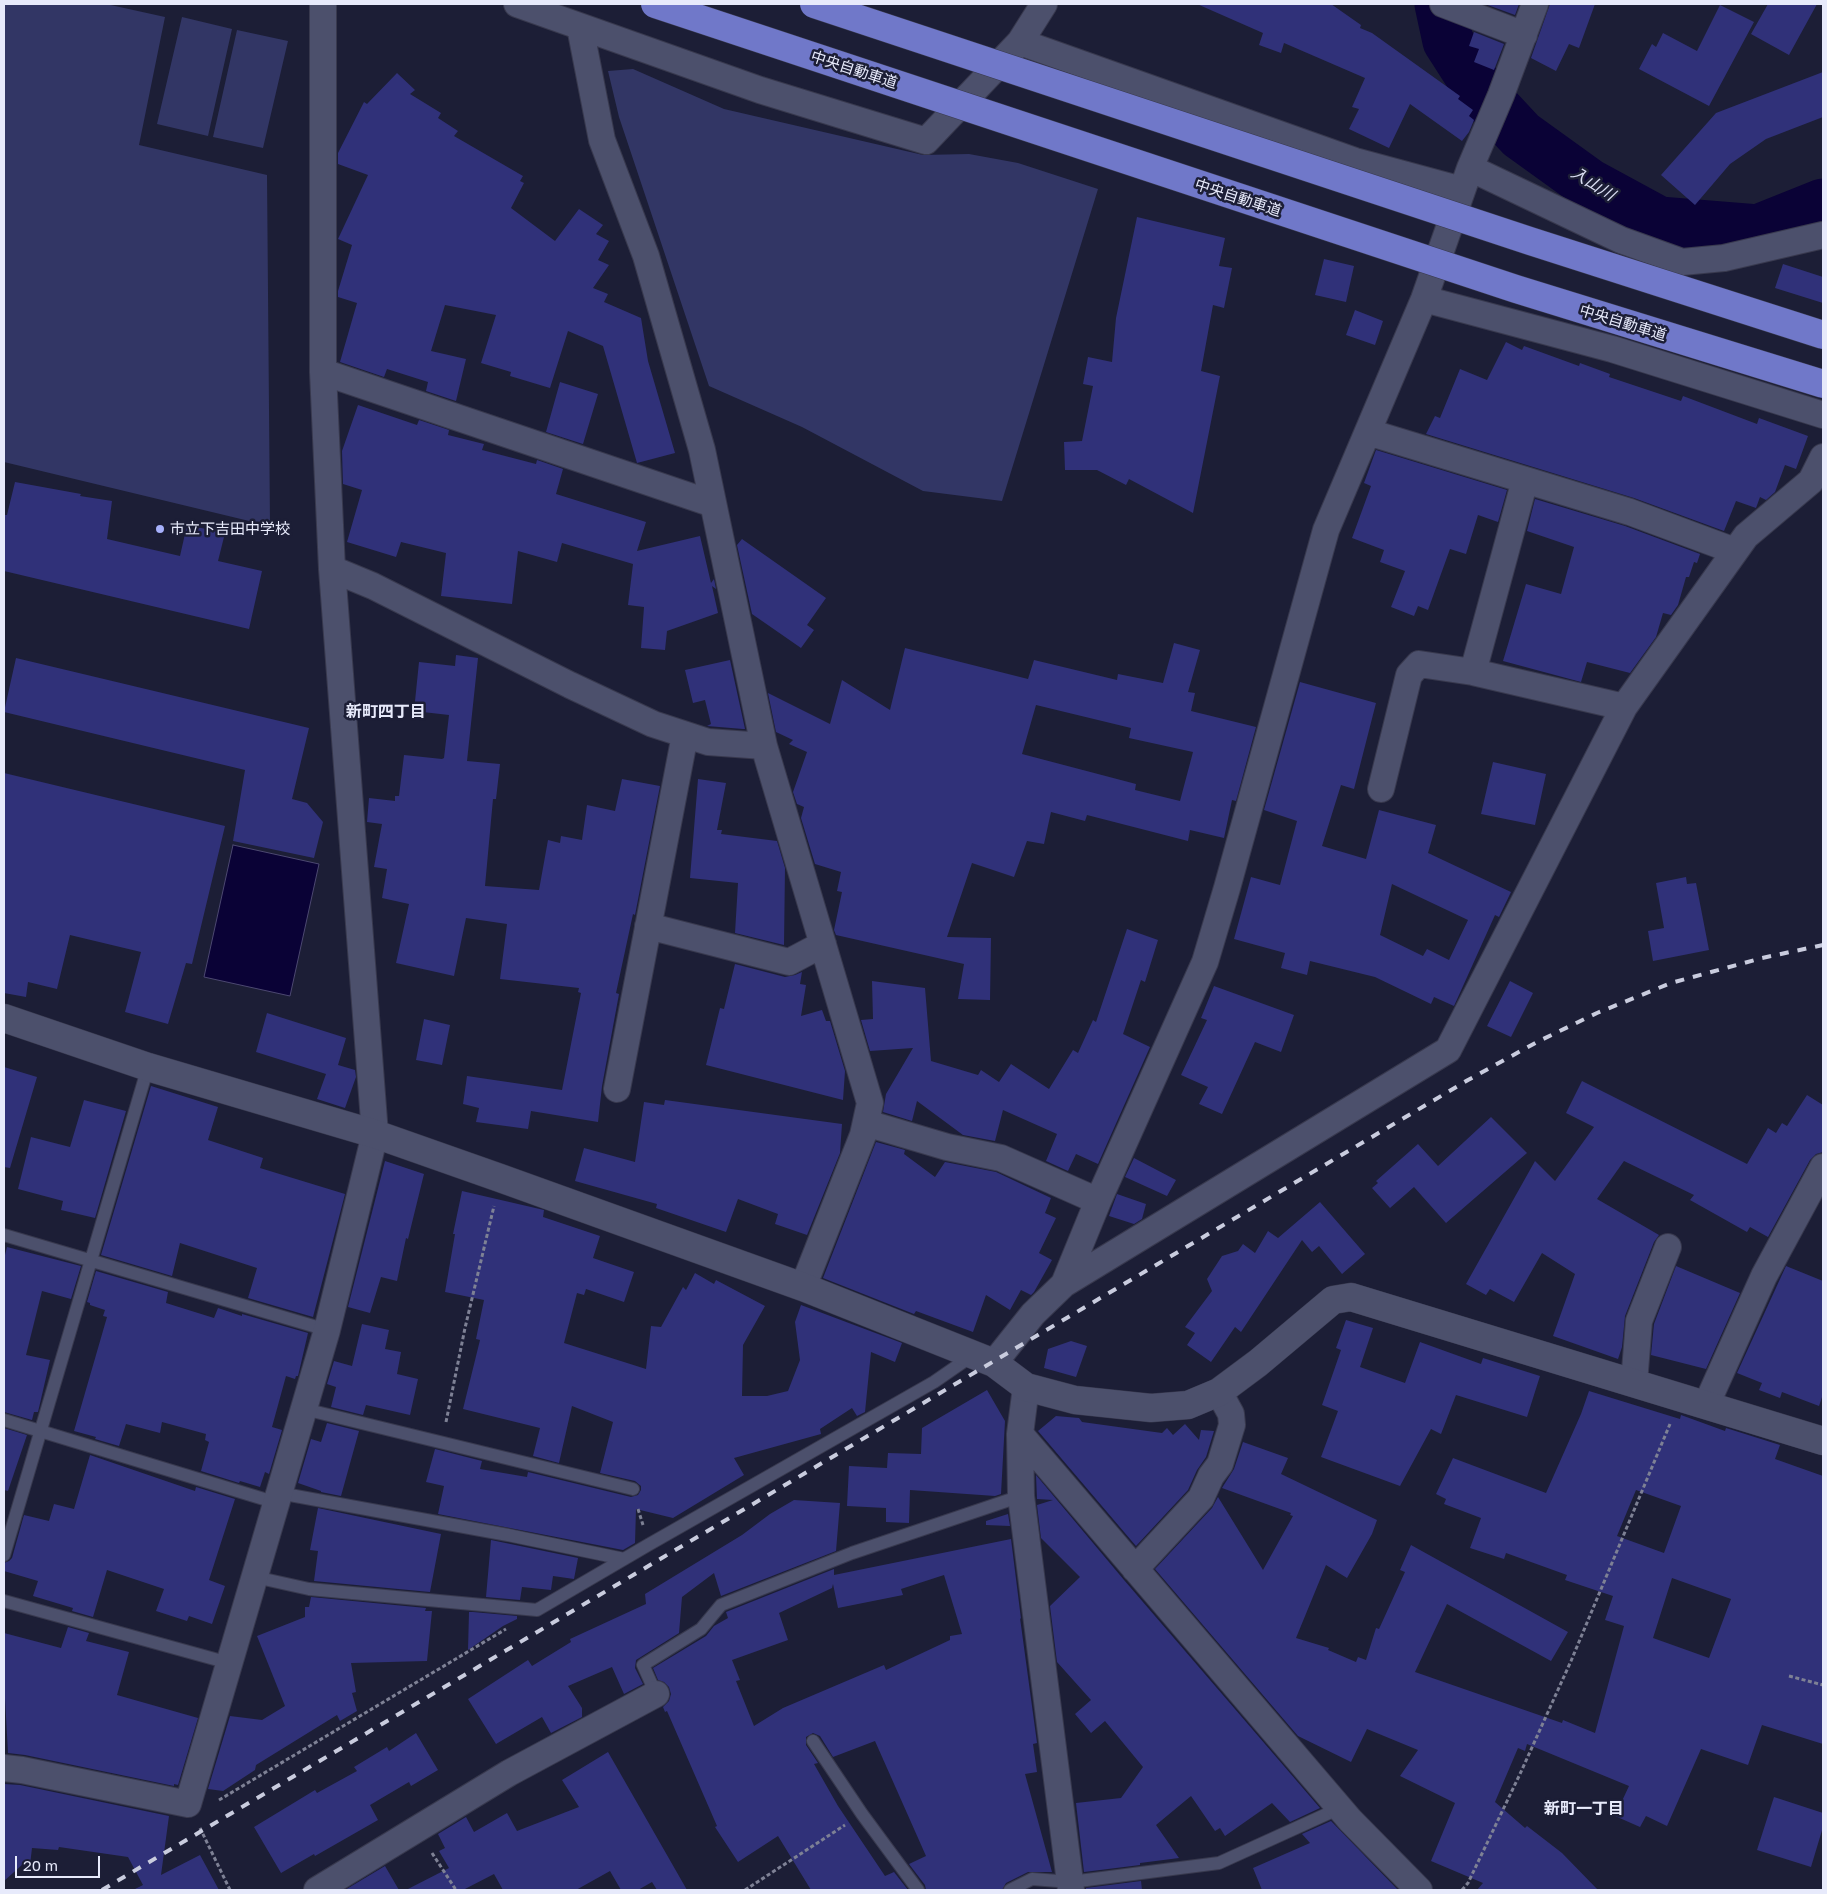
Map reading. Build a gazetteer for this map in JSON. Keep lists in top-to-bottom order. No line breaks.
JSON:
{"streets":{"highway":["中央自動車道"]},"districts":["新町四丁目","新町一丁目"],"water":["入山川"],"places":["市立下吉田中学校"],"scale_bar":"20 m"}
